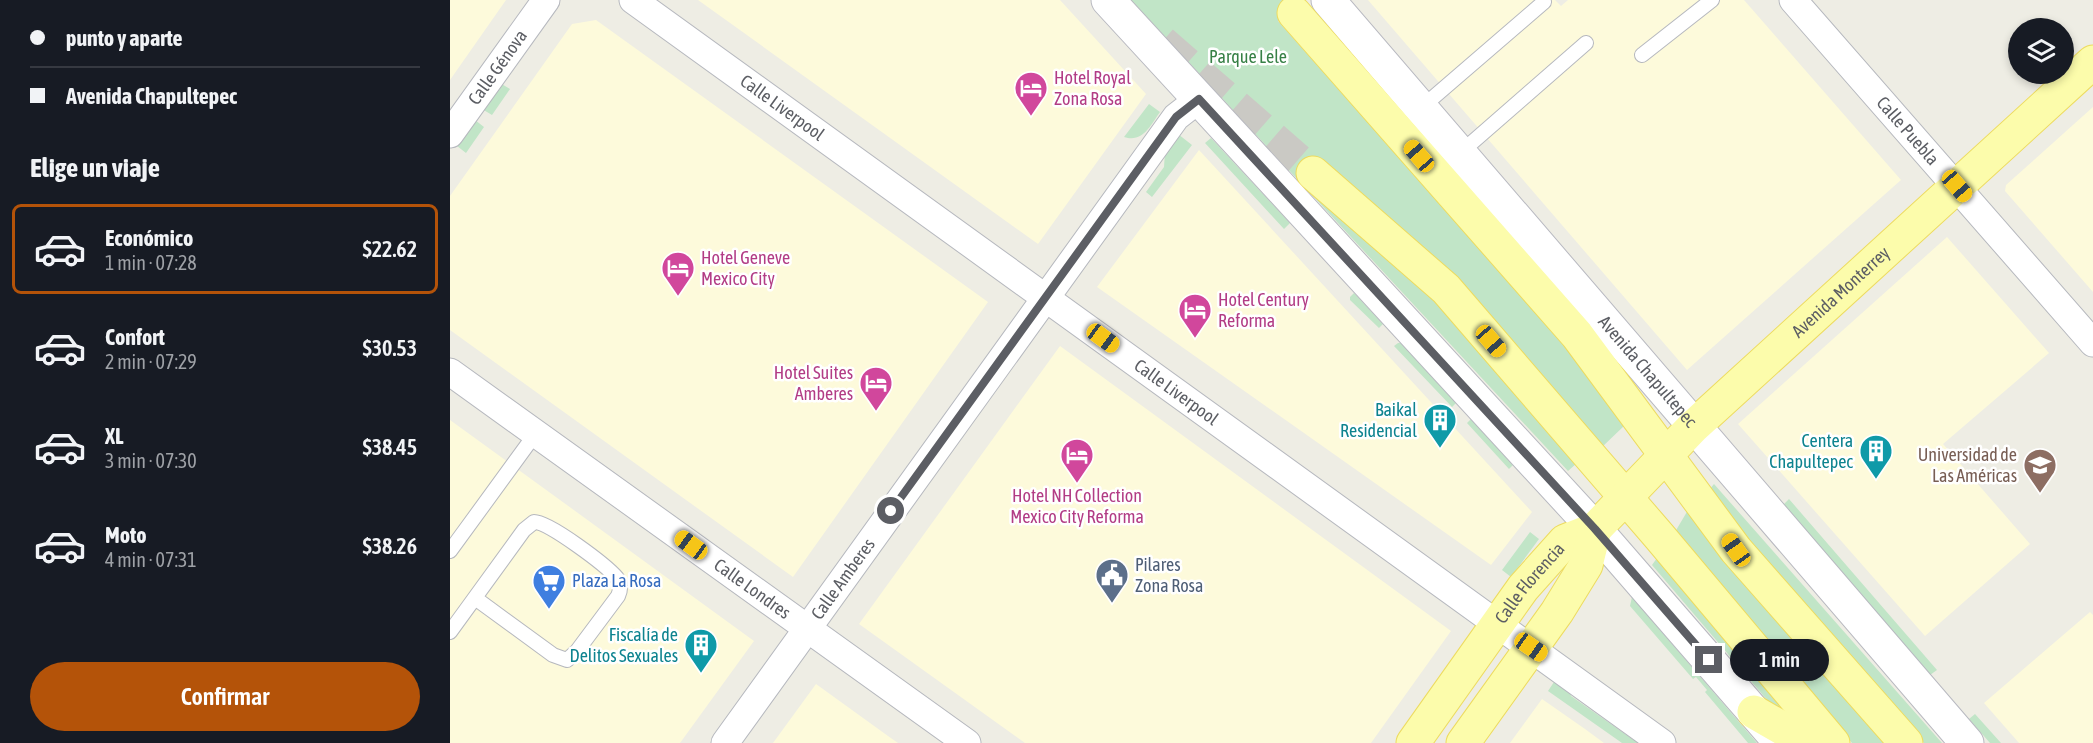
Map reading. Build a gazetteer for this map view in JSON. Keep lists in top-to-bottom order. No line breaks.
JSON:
{"streets":{"main road":["Avenida Monterrey","Avenida Chapultepec","Calle Florencia"],"street":["Calle Génova","Calle Liverpool","Calle Puebla","Calle Amberes","Calle Londres"]},"crossings":[["Calle Liverpool","Calle Amberes"],["Calle Liverpool","Calle Florencia"],["Calle Puebla","Avenida Monterrey"],["Avenida Monterrey","Avenida Chapultepec"],["Avenida Monterrey","Calle Florencia"],["Calle Amberes","Calle Londres"]],"parks":["Parque Lele"],"places":{"hotel":["Hotel Royal Zona Rosa","Hotel Geneve Mexico City","Hotel Century Reforma","Hotel Suites Amberes","Hotel NH Collection Mexico City Reforma"],"building":["Baikal Residencial","Centera Chapultepec","Fiscalía de Delitos Sexuales"],"school or university":["Universidad de Las Américas"],"public building":["Pilares Zona Rosa"],"supermarket":["Plaza La Rosa"]},"page":{"banner":["punto y aparte","Avenida Chapultepec"],"heading":"Elige un viaje","list":[{"name":"Económico","note":"1 min · 07:28","value":"$22.62"},{"name":"Confort","note":"2 min · 07:29","value":"$30.53"},{"name":"XL","note":"3 min · 07:30","value":"$38.45"},{"name":"Moto","note":"4 min · 07:31","value":"$38.26"}],"bubble":"1 min","buttons":"Confirmar"}}
